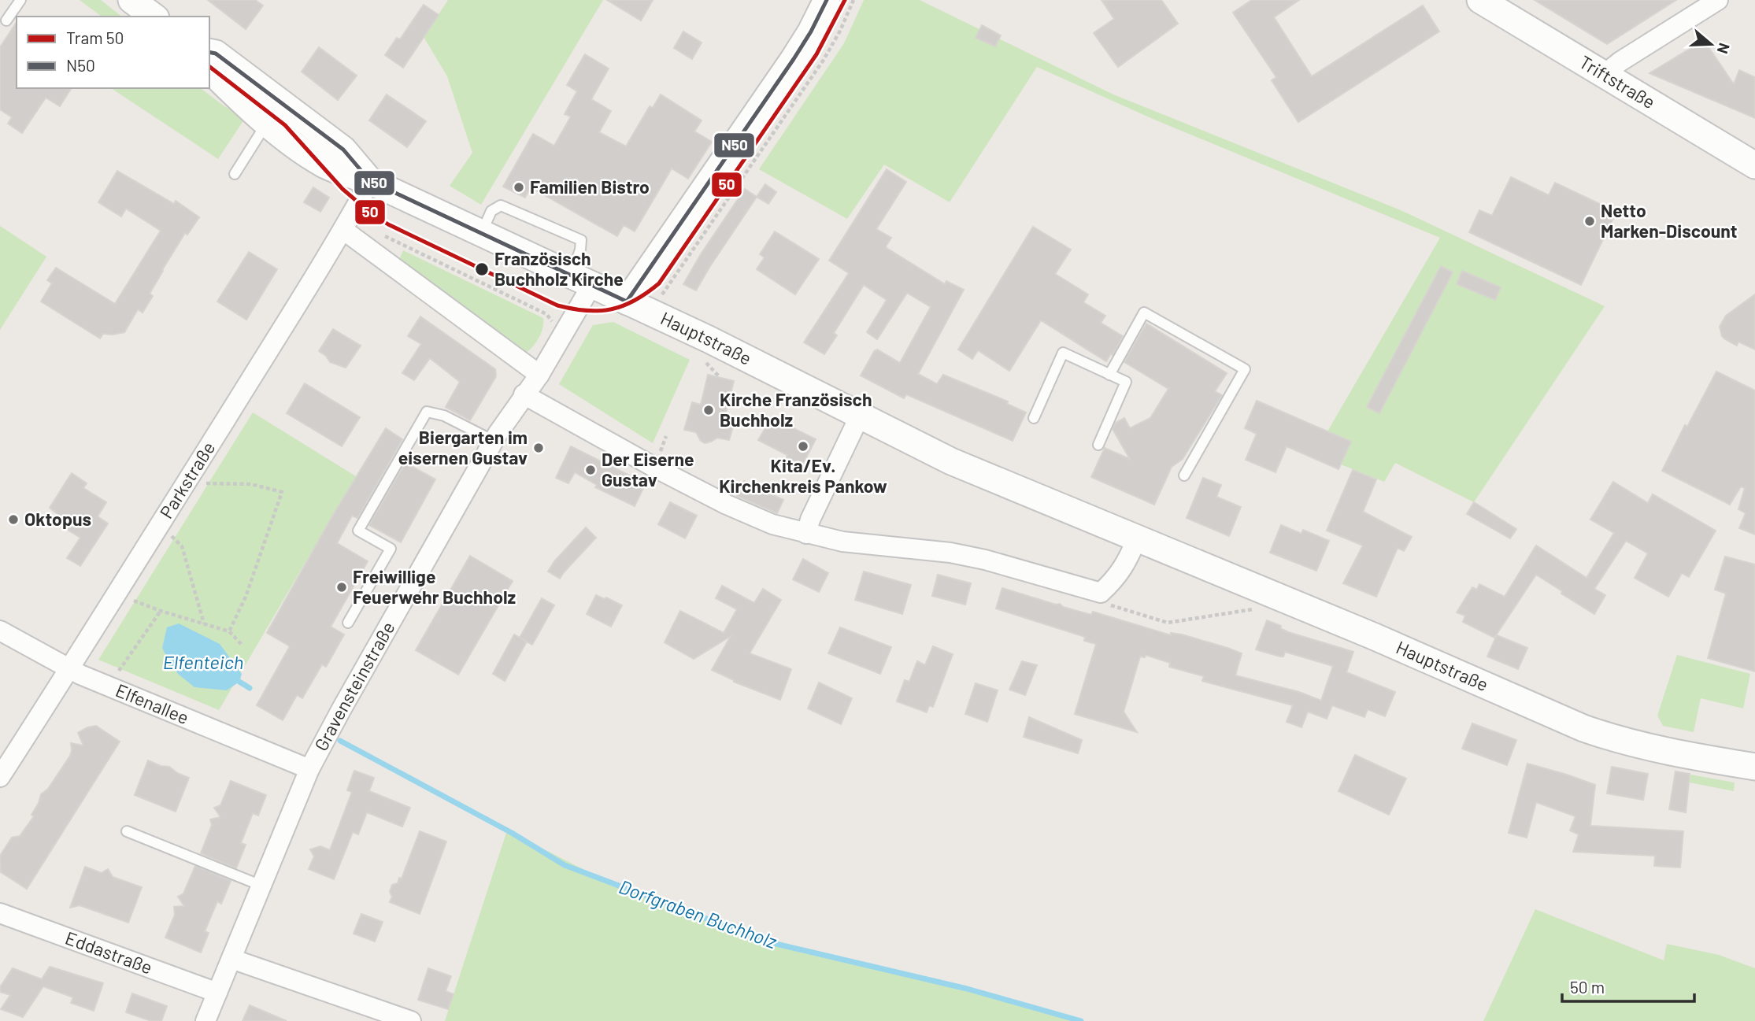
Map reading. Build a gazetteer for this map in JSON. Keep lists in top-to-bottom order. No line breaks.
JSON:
{"streets":{"main road":["Triftstraße","Hauptstraße"],"street":["Parkstraße","Gravensteinstraße","Elfenallee","Eddastraße"]},"crossings":[["Hauptstraße","Parkstraße"],["Hauptstraße","Gravensteinstraße"],["Parkstraße","Elfenallee"],["Gravensteinstraße","Elfenallee"],["Gravensteinstraße","Eddastraße"]],"water":["Elfenteich","Dorfgraben Buchholz"],"places":["Familien Bistro","Netto Marken-Discount","Französisch Buchholz Kirche","Kirche Französisch Buchholz","Kita/Ev. Kirchenkreis Pankow","Biergarten im eisernen Gustav","Der Eiserne Gustav","Oktopus","Freiwillige Feuerwehr Buchholz"],"lines":["tram line 50","transit line N50"],"legend":["Tram 50","N50"],"scale_bar":"50 m","north":"right"}
